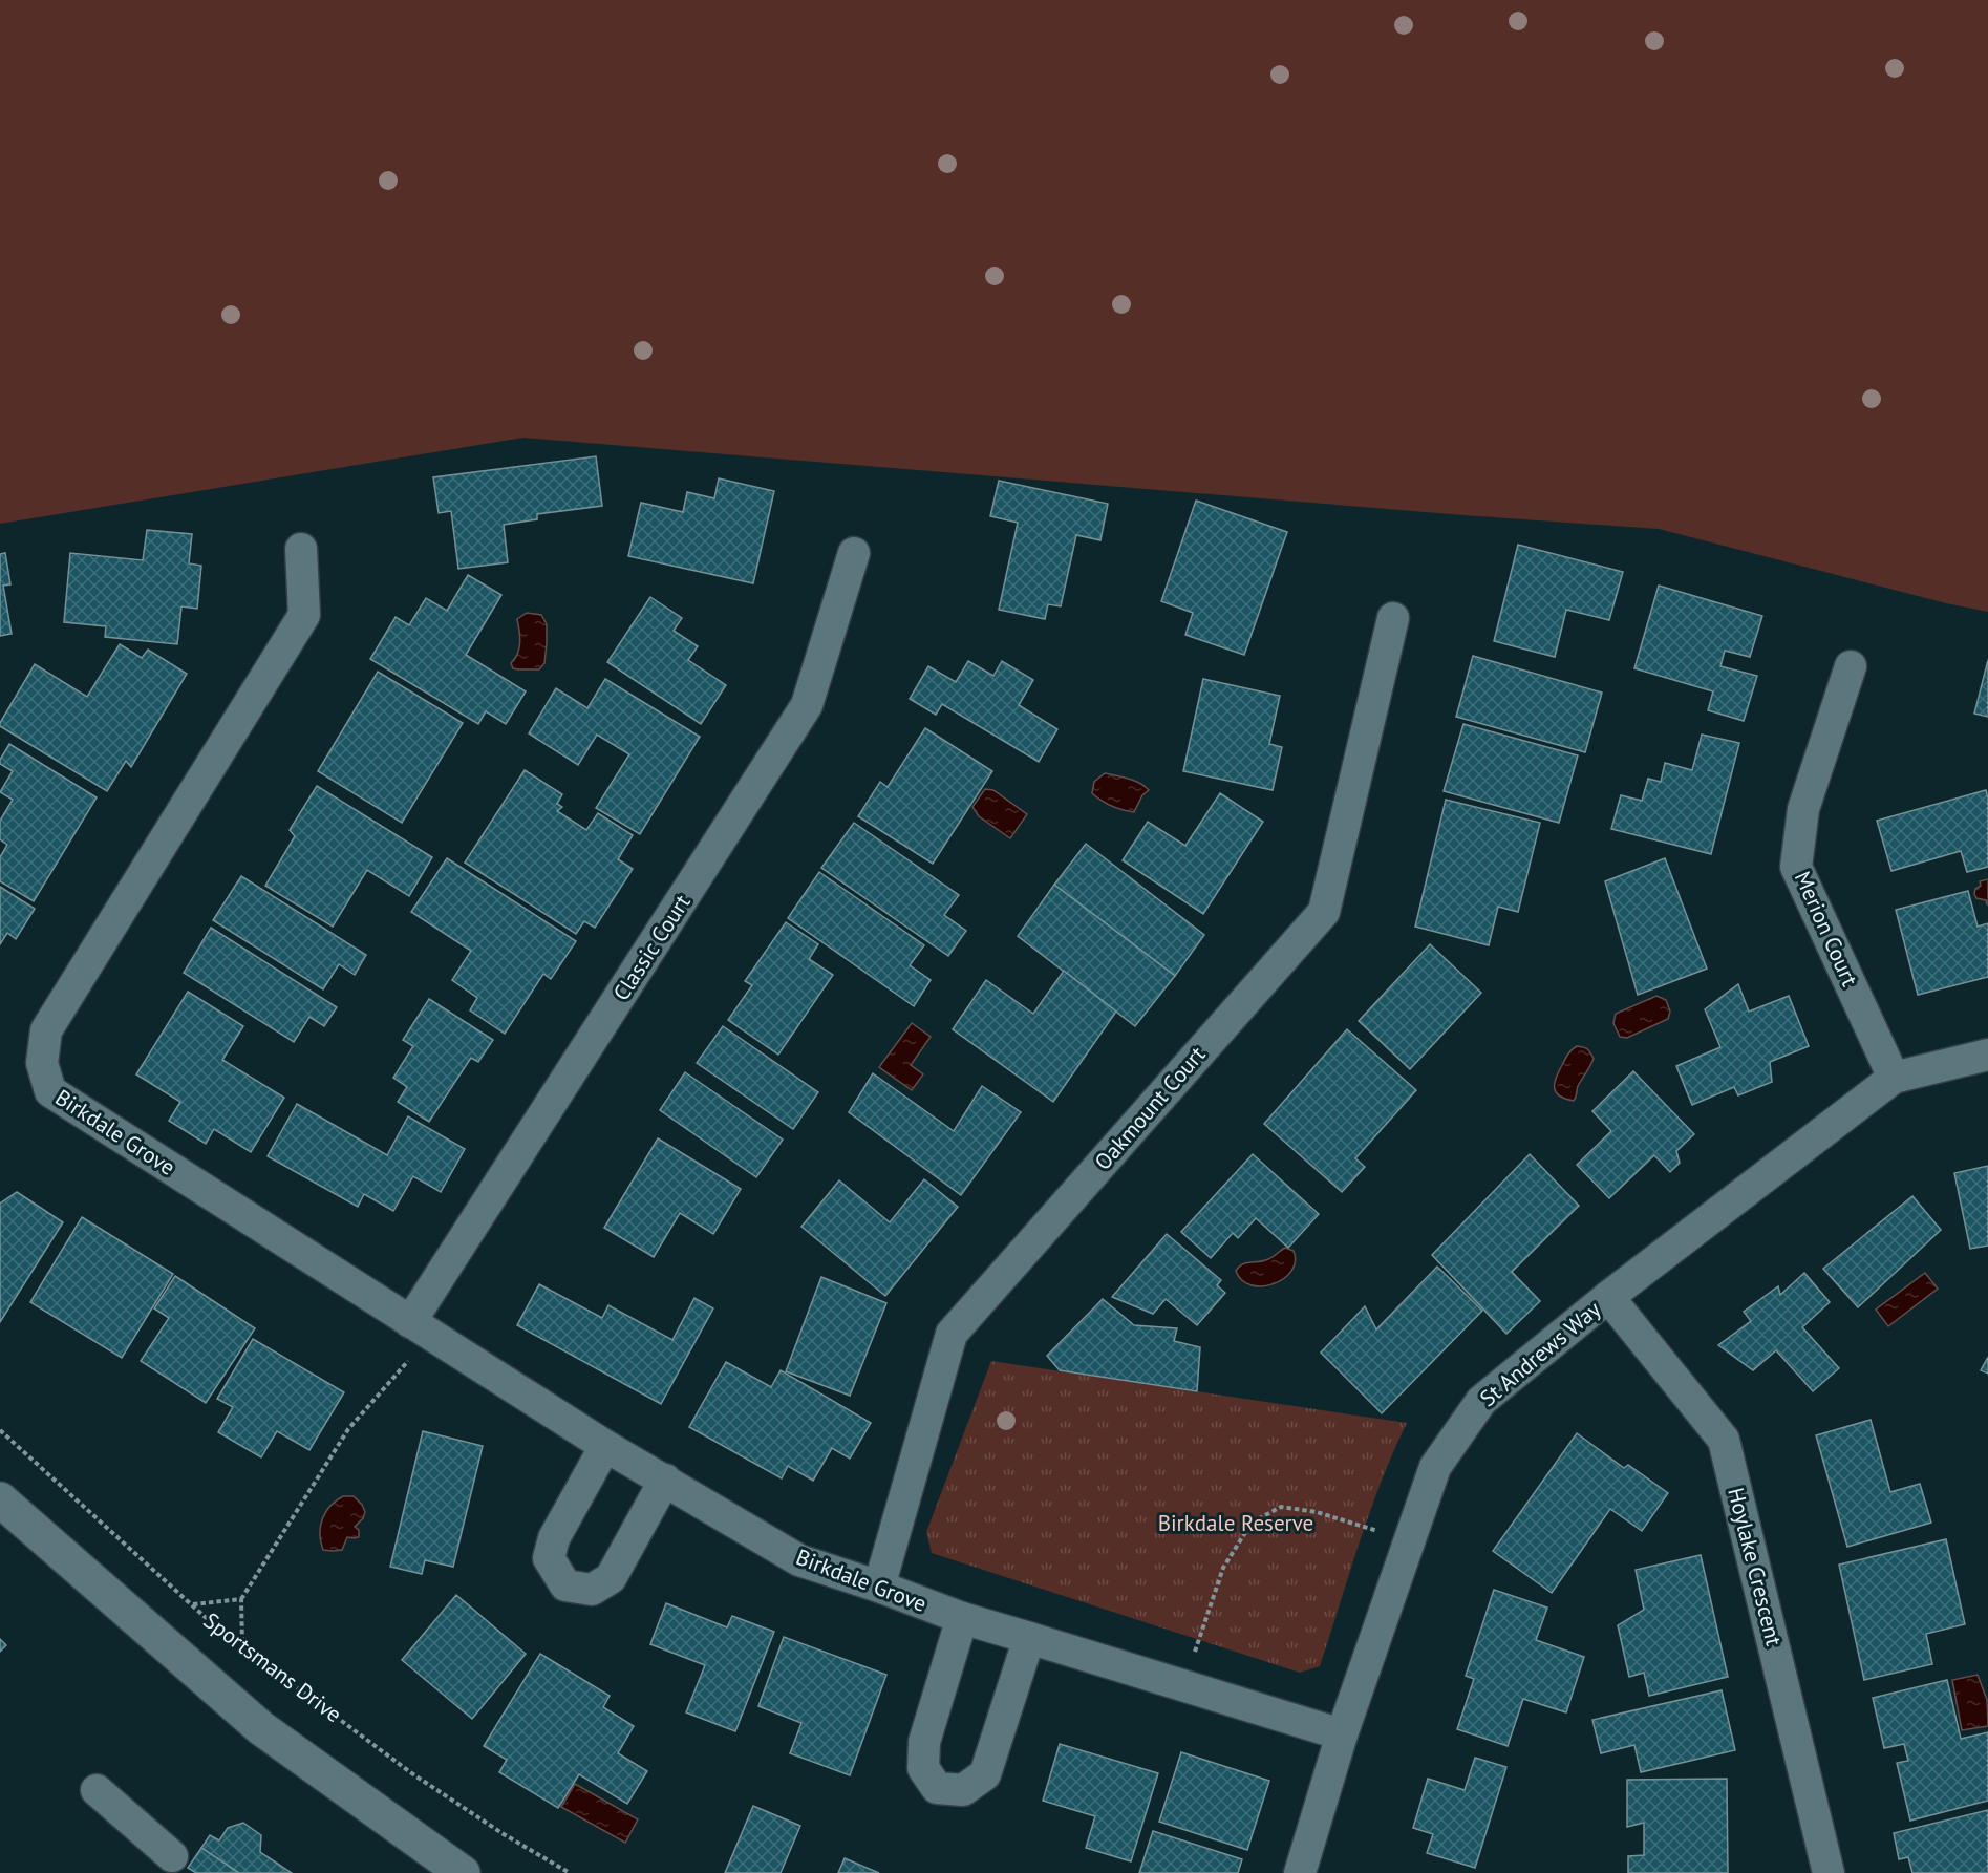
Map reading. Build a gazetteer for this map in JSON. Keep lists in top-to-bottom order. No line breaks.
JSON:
{"streets":{"street":["Merion Court","Classic Court","Oakmount Court","Birkdale Grove","St Andrews Way","Hoylake Crescent"],"path":["Sportsmans Drive"]},"crossings":[["Merion Court","St Andrews Way"],["Classic Court","Birkdale Grove"],["Oakmount Court","Birkdale Grove"],["Birkdale Grove","St Andrews Way"],["St Andrews Way","Hoylake Crescent"]],"parks":["Birkdale Reserve"]}
